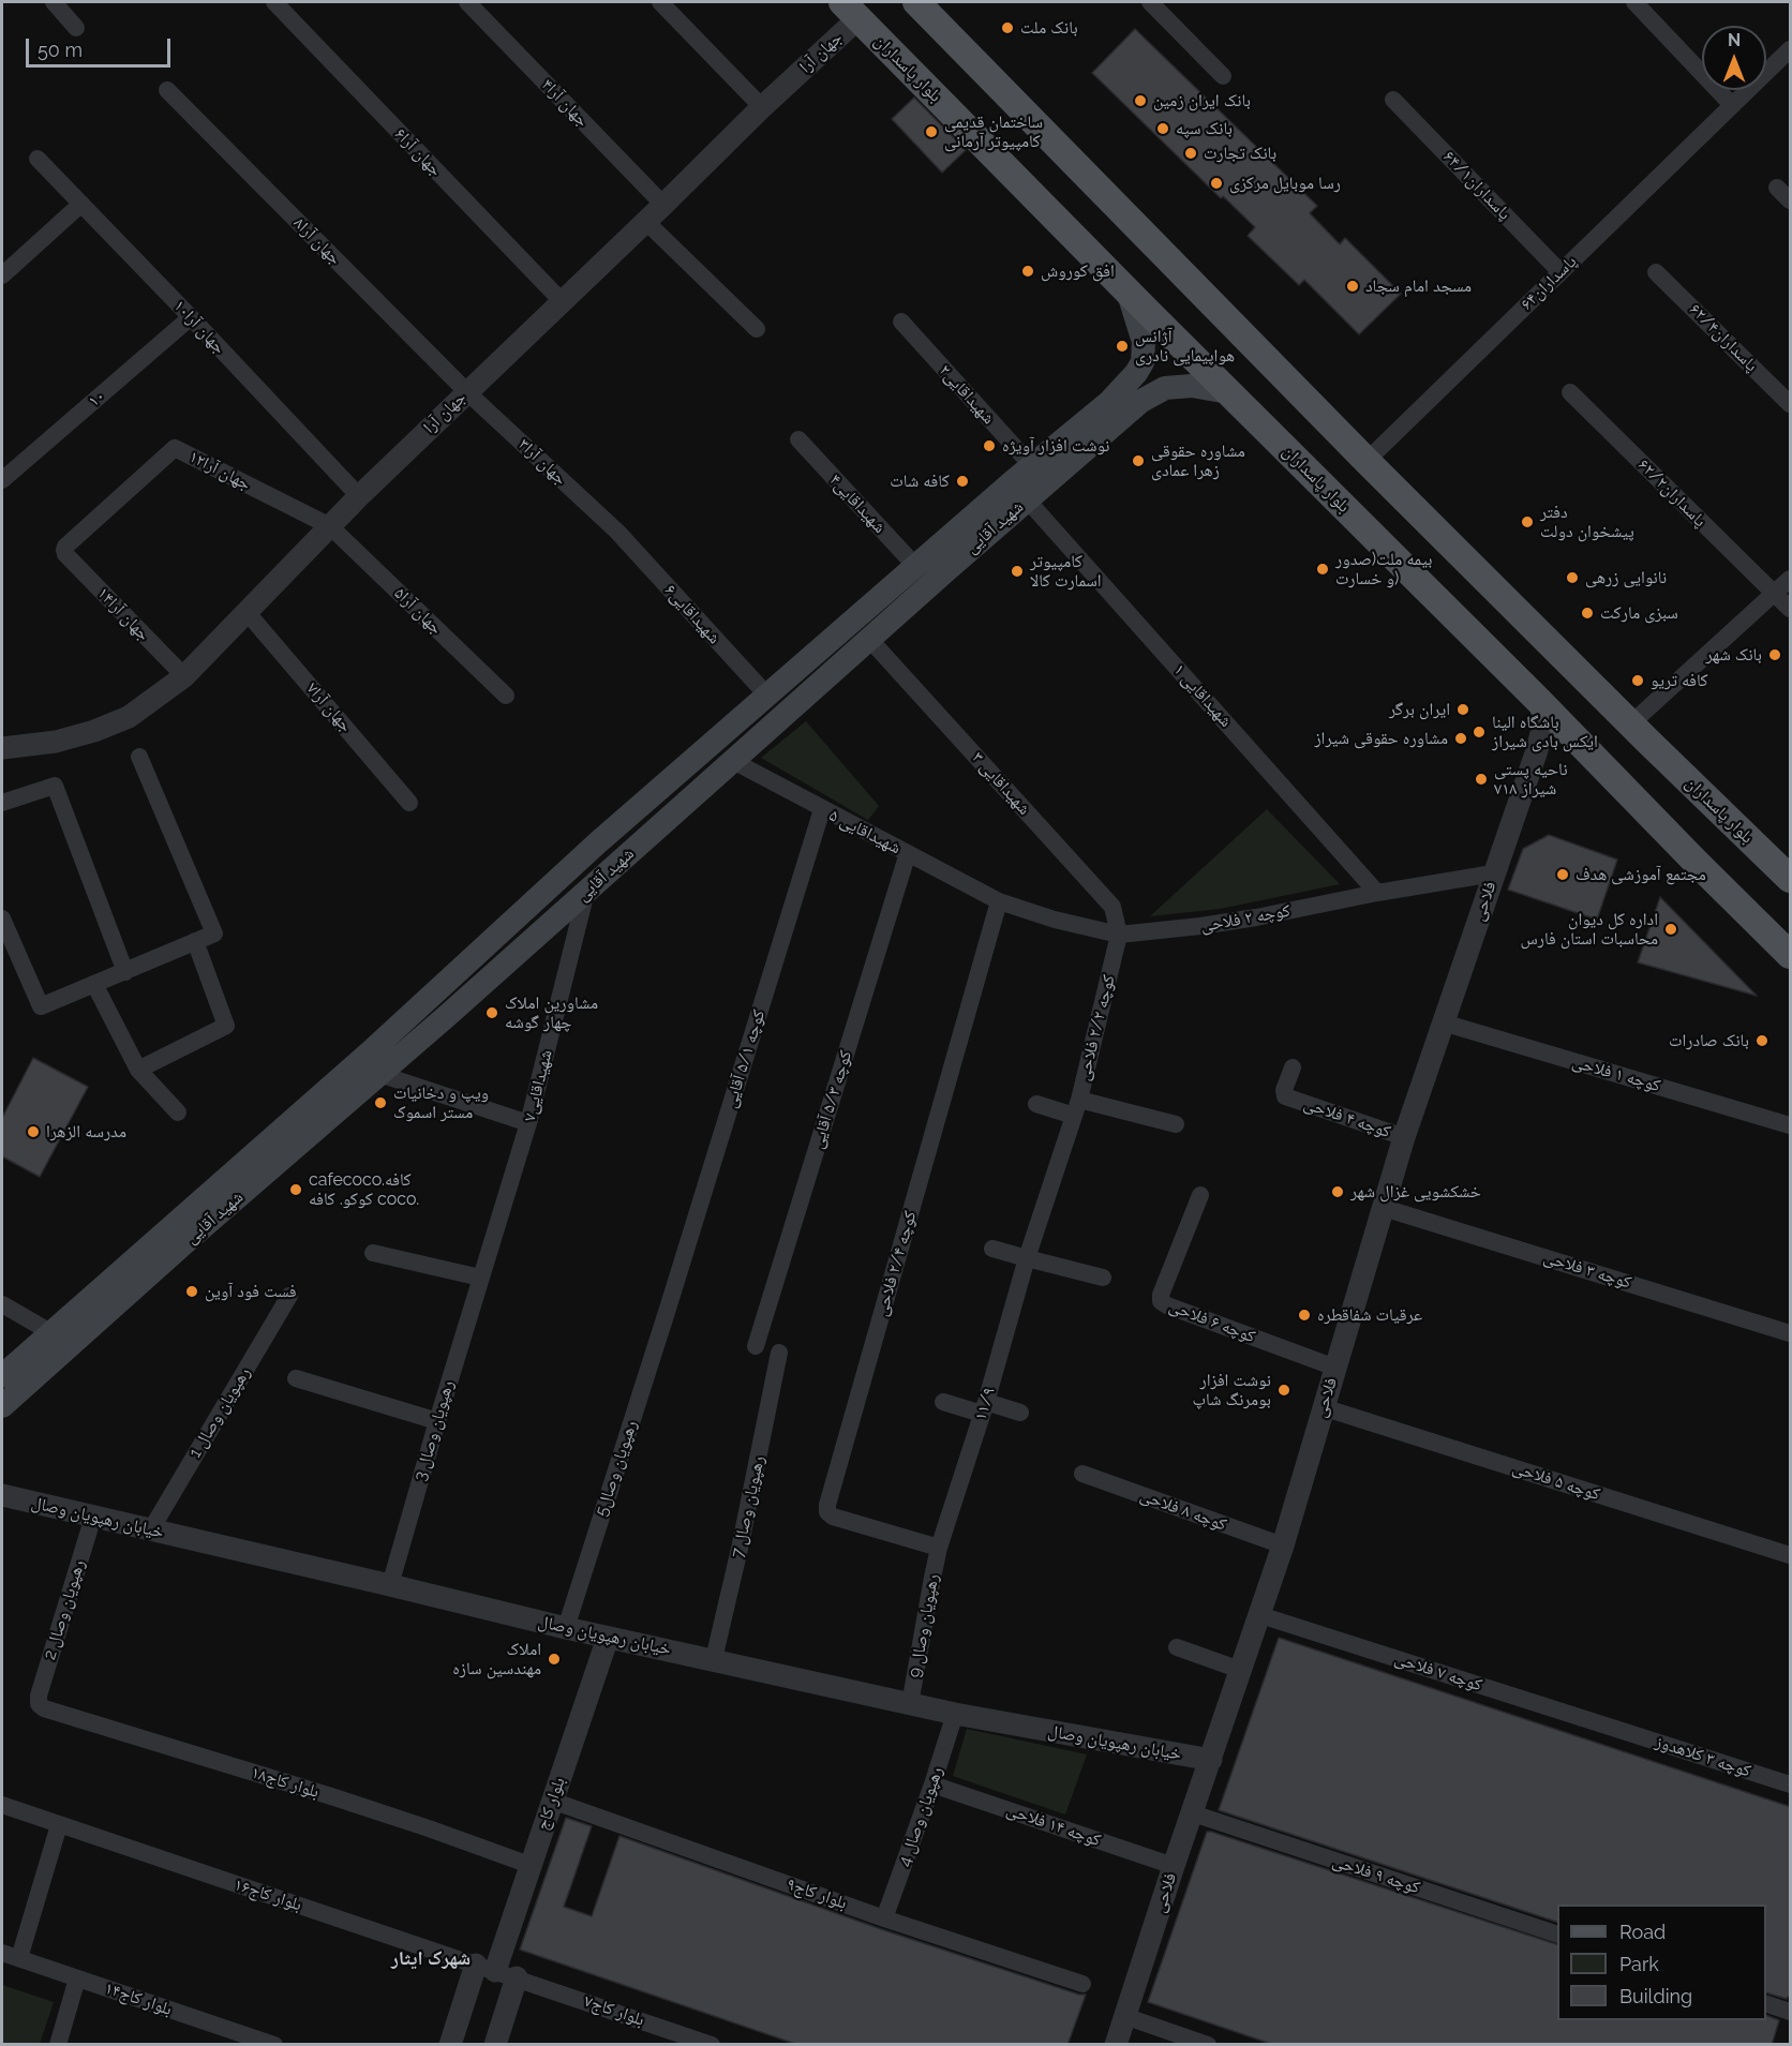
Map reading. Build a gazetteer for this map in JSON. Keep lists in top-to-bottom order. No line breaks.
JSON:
{"streets":{"main road":["بلوار پاسداران","شهید آقایی"],"street":["جهان آرا","جهان آرا۴","جهان آرا۶","پاسداران۶۴/۱","جهان آرا۸","پاسداران۶۴","جهان آرا۱۰","پاسداران۶۲/۴","شهیداقایی۲","۱۰","جهان آرا۳","جهان آرا۱۲","پاسداران۶۲/۲","شهیداقایی۴","جهان آرا۵","جهان آرا۱۴","شهیداقایی۶","۱ شهیداقایی","جهان آرا۷","۳ شهیداقایی","۵ شهیداقایی","فلاحی","کوچه ۲ فلاحی","کوچه ۲/۲ فلاحی","کوچه ۵/۱ آقایی","کوچه ۱ فلاحی","شهیداقایی۷","کوچه ۵/۳ آقایی","کوچه ۴ فلاحی","کوچه ۲/۴ فلاحی","کوچه ۳ فلاحی","کوچه ۶ فلاحی","۱۱/۹","1 رهپویان وصال","3 رهپویان وصال","رهپویان وصال5","کوچه ۵ فلاحی","7 رهپویان وصال","کوچه ۸ فلاحی","خیابان رهپویان وصال","2 رهپویان وصال","9 رهپویان وصال","کوچه ۷ فلاحی","کوچه ۳ کلاهدوز","بلوار کاج۱۸","بلوار کاج","4 رهپویان وصال","کوچه ۱۴ فلاحی","کوچه ۹ فلاحی","بلوار کاج۹","بلوار کاج۱۶","بلوار کاج۱۴","بلوار کاج۷"]},"crossings":[["جهان آرا","بلوار پاسداران"],["جهان آرا","جهان آرا۴"],["جهان آرا","جهان آرا۶"],["جهان آرا","جهان آرا۸"],["جهان آرا","جهان آرا۱۰"],["جهان آرا","جهان آرا۳"],["جهان آرا","جهان آرا۱۲"],["جهان آرا","جهان آرا۵"],["جهان آرا","جهان آرا۱۴"],["جهان آرا","جهان آرا۷"],["بلوار پاسداران","پاسداران۶۴"],["بلوار پاسداران","شهید آقایی"],["بلوار پاسداران","فلاحی"],["پاسداران۶۴/۱","پاسداران۶۴"],["جهان آرا۸","جهان آرا۳"],["جهان آرا۱۰","۱۰"],["شهیداقایی۲","شهید آقایی"],["جهان آرا۳","شهیداقایی۶"],["جهان آرا۱۲","جهان آرا۵"],["جهان آرا۱۲","جهان آرا۱۴"],["شهیداقایی۴","شهید آقایی"],["شهید آقایی","شهیداقایی۶"],["شهید آقایی","۱ شهیداقایی"],["شهید آقایی","۳ شهیداقایی"],["شهید آقایی","۵ شهیداقایی"],["شهید آقایی","شهیداقایی۷"],["۱ شهیداقایی","کوچه ۲ فلاحی"],["۳ شهیداقایی","کوچه ۲ فلاحی"],["۳ شهیداقایی","کوچه ۲/۲ فلاحی"],["۵ شهیداقایی","کوچه ۲ فلاحی"],["۵ شهیداقایی","کوچه ۵/۱ آقایی"],["۵ شهیداقایی","کوچه ۵/۳ آقایی"],["۵ شهیداقایی","کوچه ۲/۴ فلاحی"],["فلاحی","کوچه ۲ فلاحی"],["فلاحی","کوچه ۱ فلاحی"],["فلاحی","کوچه ۴ فلاحی"],["فلاحی","کوچه ۳ فلاحی"],["فلاحی","کوچه ۶ فلاحی"],["فلاحی","کوچه ۵ فلاحی"],["فلاحی","کوچه ۸ فلاحی"],["فلاحی","خیابان رهپویان وصال"],["فلاحی","کوچه ۷ فلاحی"],["فلاحی","کوچه ۱۴ فلاحی"],["فلاحی","کوچه ۹ فلاحی"],["کوچه ۲ فلاحی","کوچه ۲/۲ فلاحی"],["کوچه ۲ فلاحی","کوچه ۲/۴ فلاحی"],["کوچه ۲/۲ فلاحی","۱۱/۹"],["کوچه ۵/۱ آقایی","رهپویان وصال5"],["شهیداقایی۷","3 رهپویان وصال"],["کوچه ۲/۴ فلاحی","۱۱/۹"],["کوچه ۲/۴ فلاحی","9 رهپویان وصال"],["۱۱/۹","9 رهپویان وصال"],["1 رهپویان وصال","خیابان رهپویان وصال"],["3 رهپویان وصال","خیابان رهپویان وصال"],["رهپویان وصال5","خیابان رهپویان وصال"],["7 رهپویان وصال","خیابان رهپویان وصال"],["خیابان رهپویان وصال","2 رهپویان وصال"],["خیابان رهپویان وصال","9 رهپویان وصال"],["خیابان رهپویان وصال","بلوار کاج"],["خیابان رهپویان وصال","4 رهپویان وصال"],["2 رهپویان وصال","بلوار کاج۱۸"],["کوچه ۷ فلاحی","کوچه ۳ کلاهدوز"],["بلوار کاج۱۸","بلوار کاج"],["بلوار کاج","بلوار کاج۹"],["بلوار کاج","بلوار کاج۱۶"],["بلوار کاج","بلوار کاج۷"],["4 رهپویان وصال","کوچه ۱۴ فلاحی"],["4 رهپویان وصال","بلوار کاج۹"],["بلوار کاج۱۶","بلوار کاج۷"]],"districts":["شهرک ایثار"],"places":["بانک ملت","بانک ایران زمین","بانک سپه","ساختمان قدیمی کامپیوتر آرمانی","بانک تجارت","رسا موبایل مرکزی","افق کوروش","مسجد امام سجاد","آژانس هواپیمایی نادری","نوشت افزار آویژه","مشاوره حقوقی زهرا عمادی","کافه شات","دفتر پیشخوان دولت","بیمه ملت(صدور و خسارت)","کامپیوتر اسمارت کالا","نانوایی زرهی","سبزی مارکت","بانک شهر","کافه تریو","ایران برگر","باشگاه الینا ایکس بادی شیراز","مشاوره حقوقی شیراز","ناحیه پستی ۷۱۸ شیراز","مجتمع آموزشی هدف","اداره کل دیوان محاسبات استان فارس","مشاورین املاک چهار گوشه","بانک صادرات","ویپ و دخانیات مستر اسموک","مدرسه الزهرا","cafecoco.کافه کوکو. کافه coco.","خشکشویی غزال شهر","فست فود آوین","عرقیات شفاقطره","نوشت افزار بومرنگ شاپ","املاک مهندسین سازه"],"legend":["Road","Park","Building"],"scale_bar":"50 m","north":"top"}
